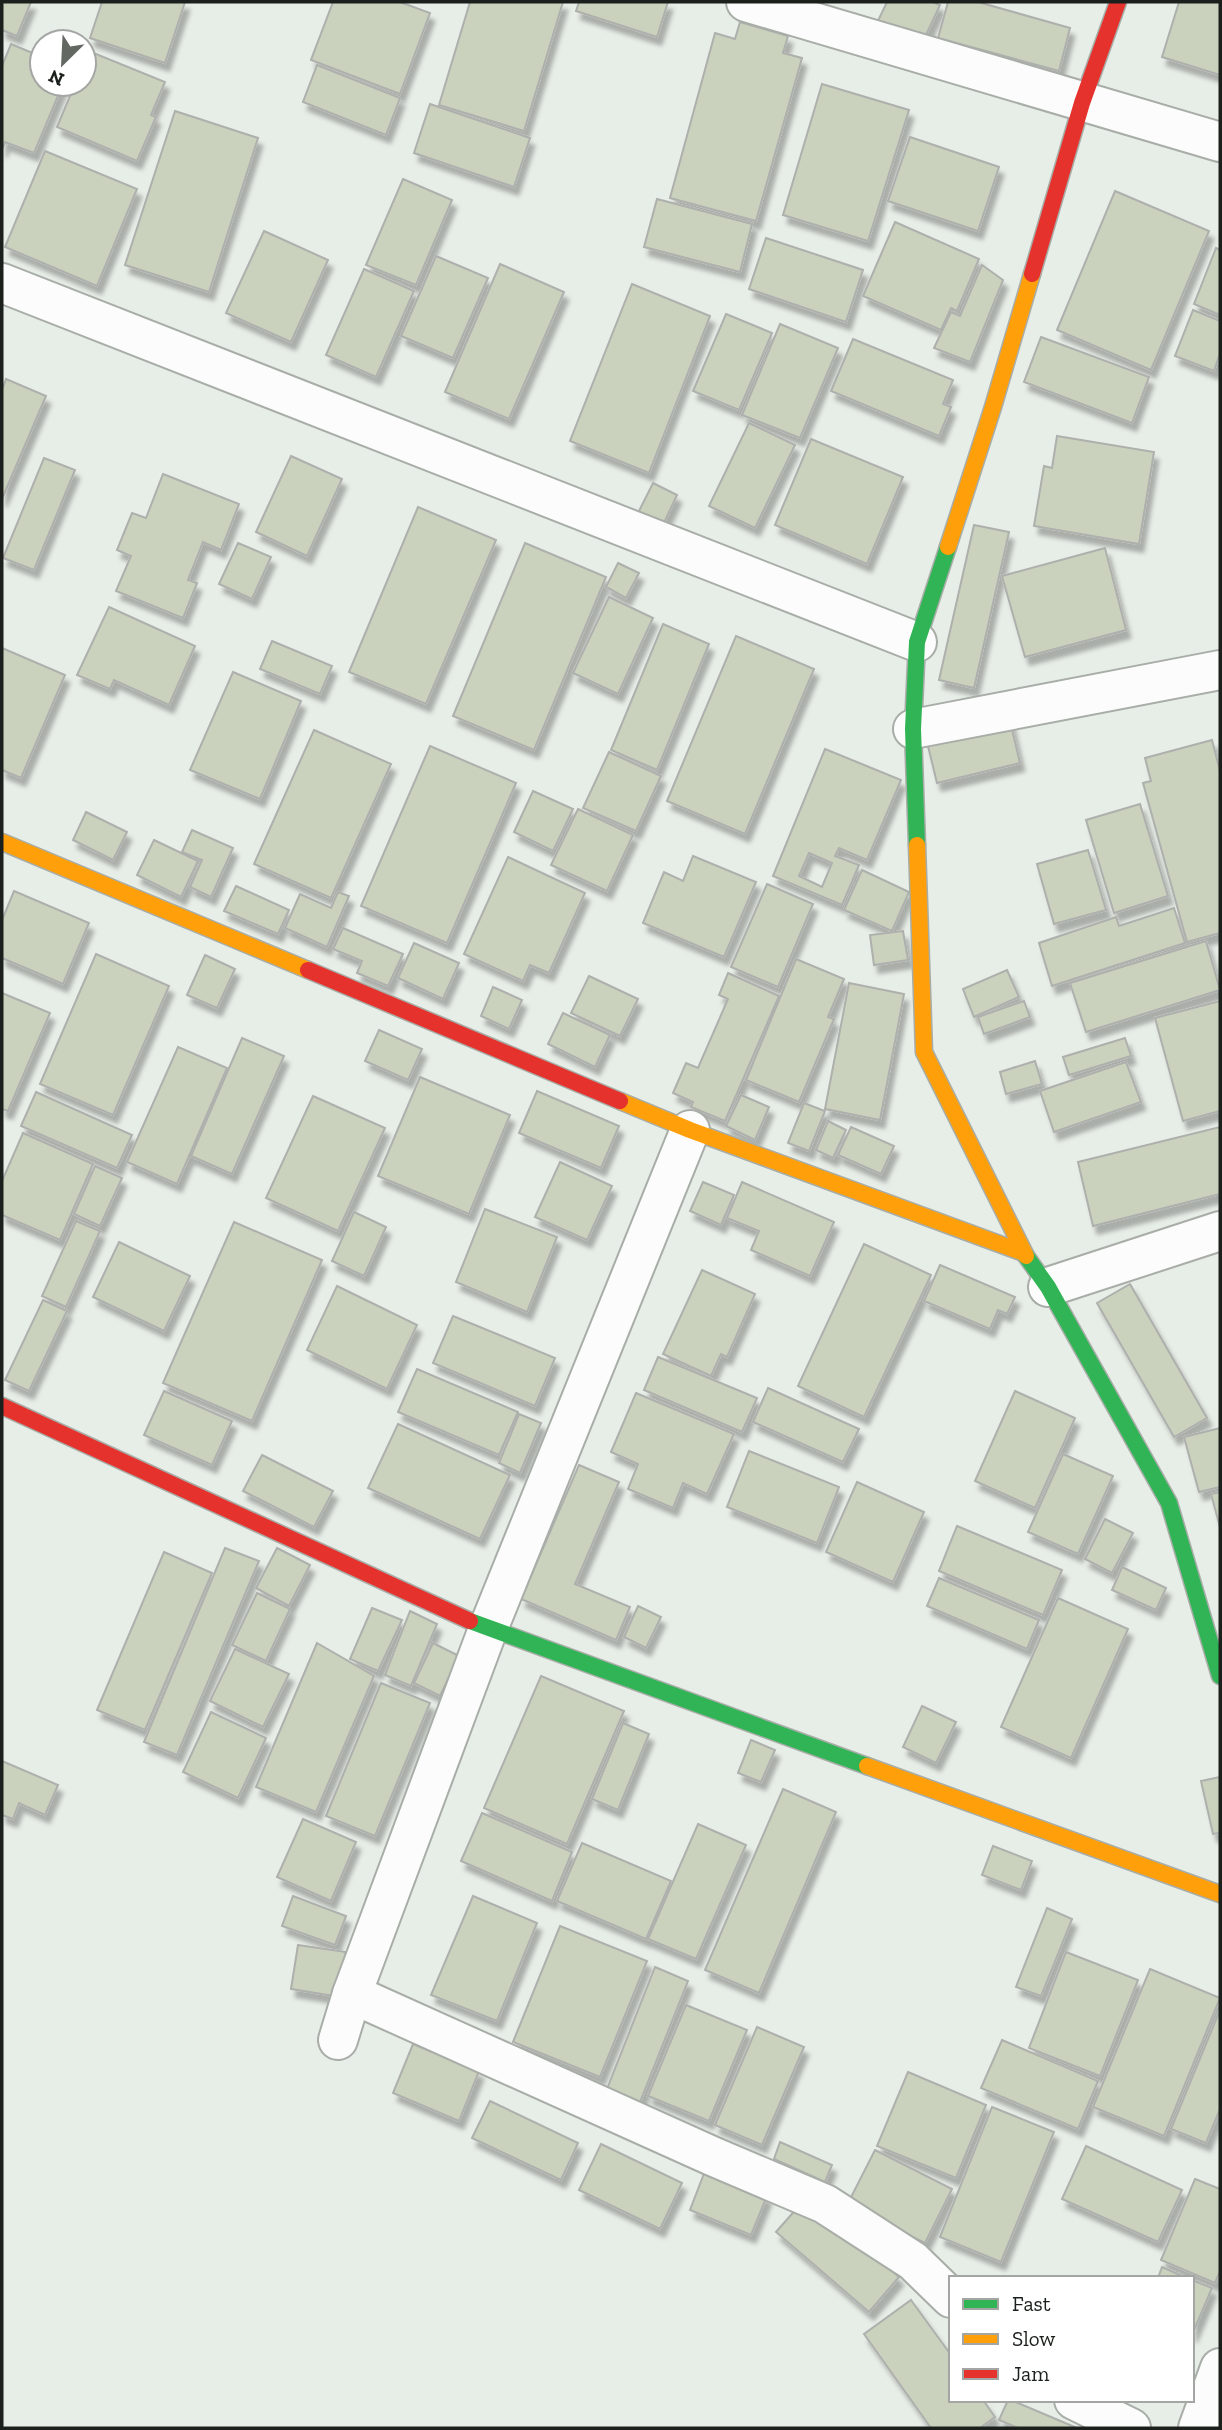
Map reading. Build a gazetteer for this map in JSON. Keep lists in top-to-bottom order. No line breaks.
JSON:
{"legend":["Fast","Slow","Jam"],"north":"bottom left"}
